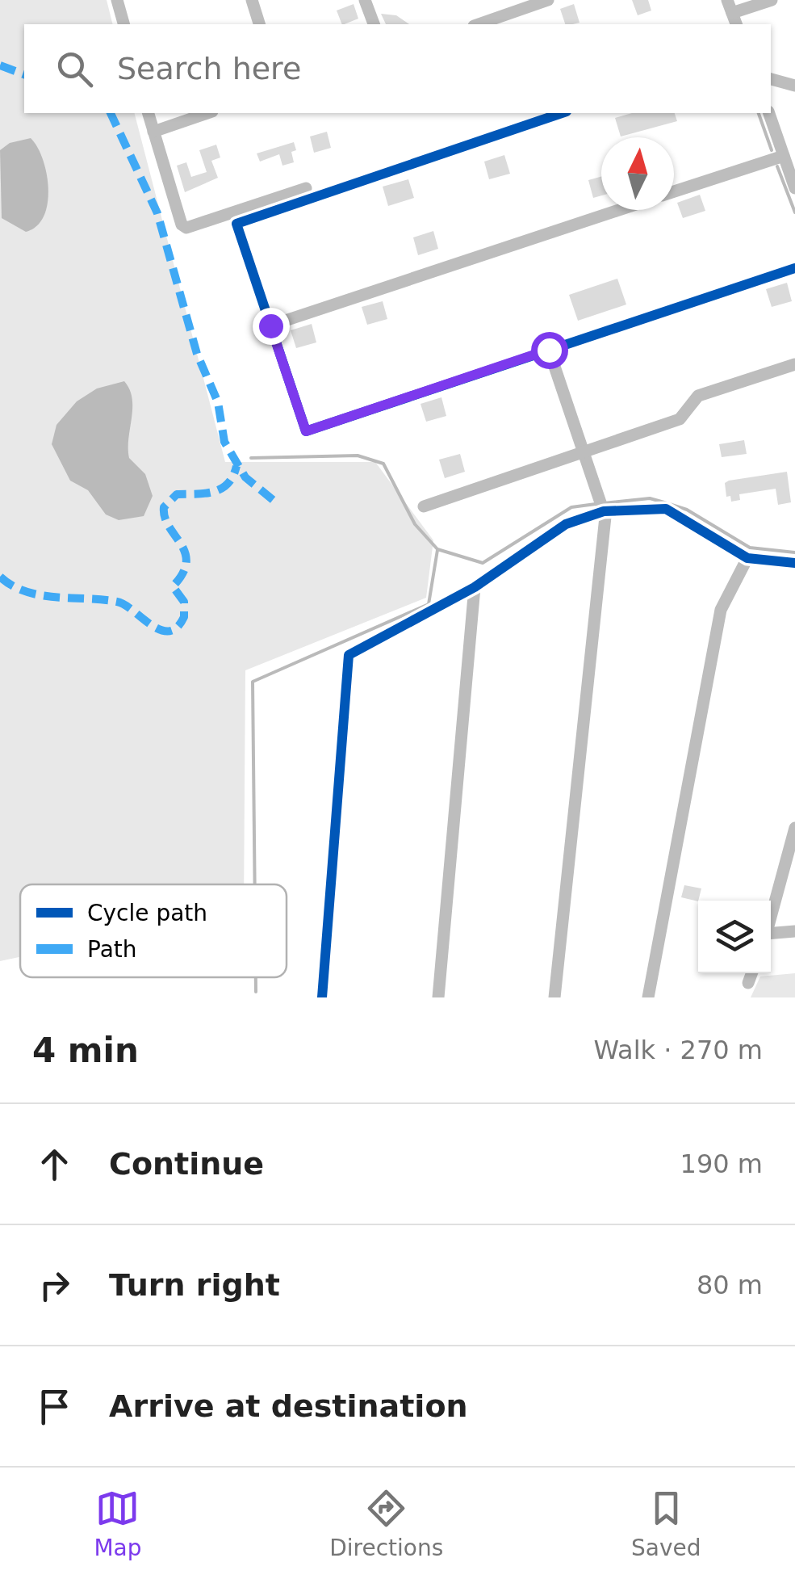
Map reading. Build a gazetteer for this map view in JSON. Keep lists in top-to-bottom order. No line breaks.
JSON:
{"legend":["Cycle path","Path"],"north":"top","page":{"search":"Search here","heading":["4 min","Walk · 270 m"],"list":[["Continue","190 m"],["Turn right","80 m"],"Arrive at destination"],"nav":["Map","Directions","Saved"]}}
